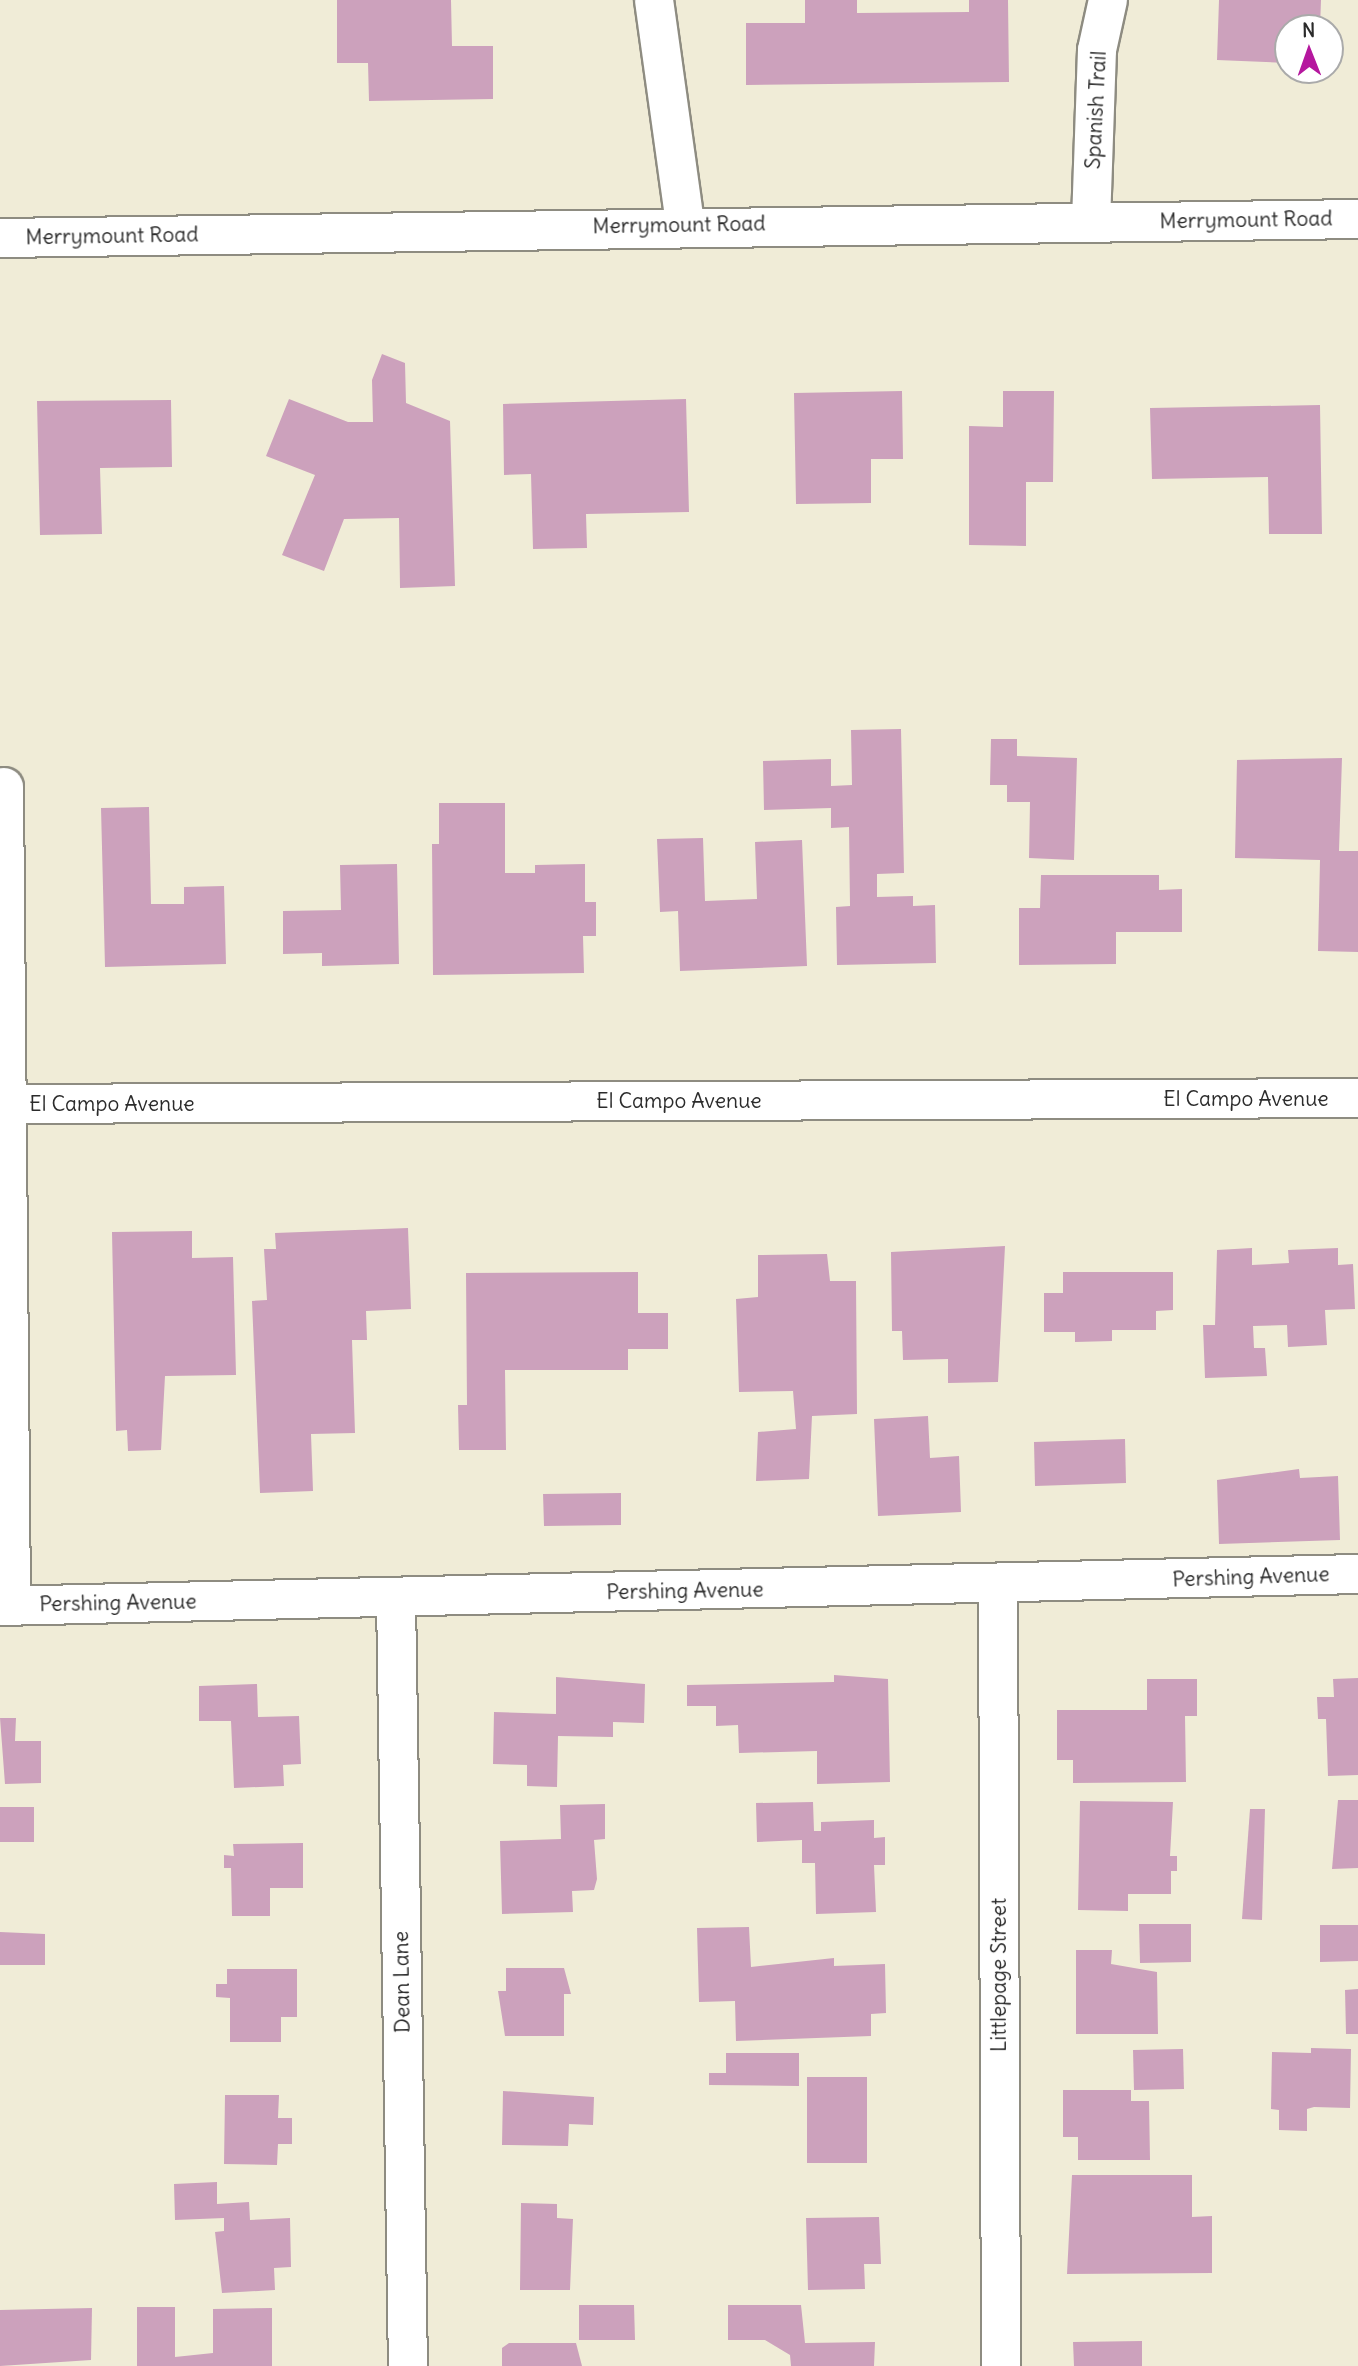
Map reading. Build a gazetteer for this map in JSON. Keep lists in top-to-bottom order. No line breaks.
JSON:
{"streets":{"street":["Spanish Trail","Merrymount Road","El Campo Avenue","Pershing Avenue","Littlepage Street","Dean Lane"]},"crossings":[["Spanish Trail","Merrymount Road"],["Pershing Avenue","Littlepage Street"],["Pershing Avenue","Dean Lane"]],"north":"top"}
